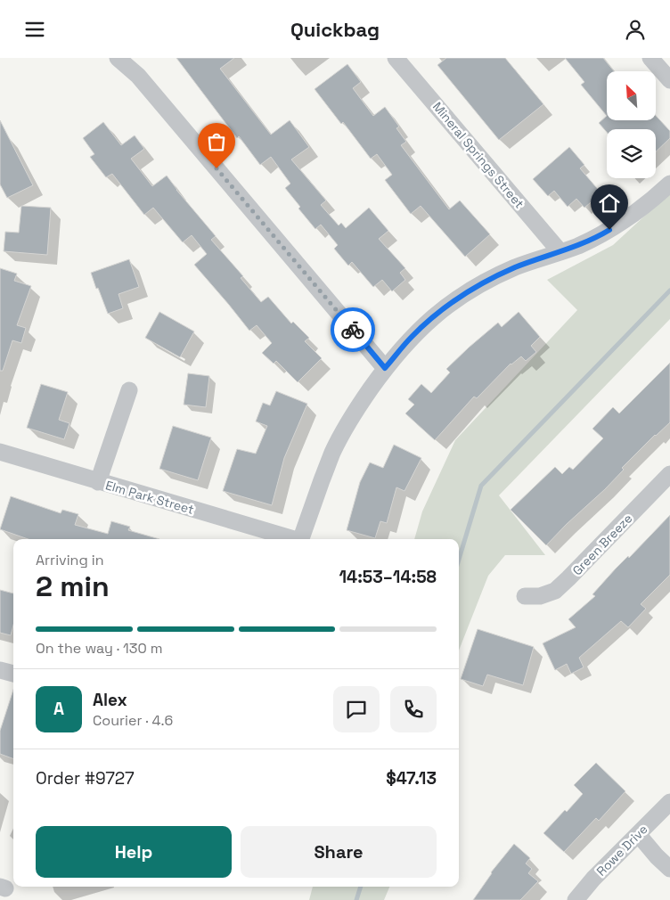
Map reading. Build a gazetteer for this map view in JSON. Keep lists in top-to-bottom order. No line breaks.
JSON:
{"streets":{"street":["Mineral Springs Street","Elm Park Street","Green Breeze","Rowe Drive"]},"north":"top left","page":{"header":"Quickbag","heading":["2 min","Arriving in","14:53–14:58"],"panel":["Alex","Courier · 4.6","Order #9727","$47.13"],"bar":"On the way · 130 m","round":"A","buttons":["Help","Share"]}}
